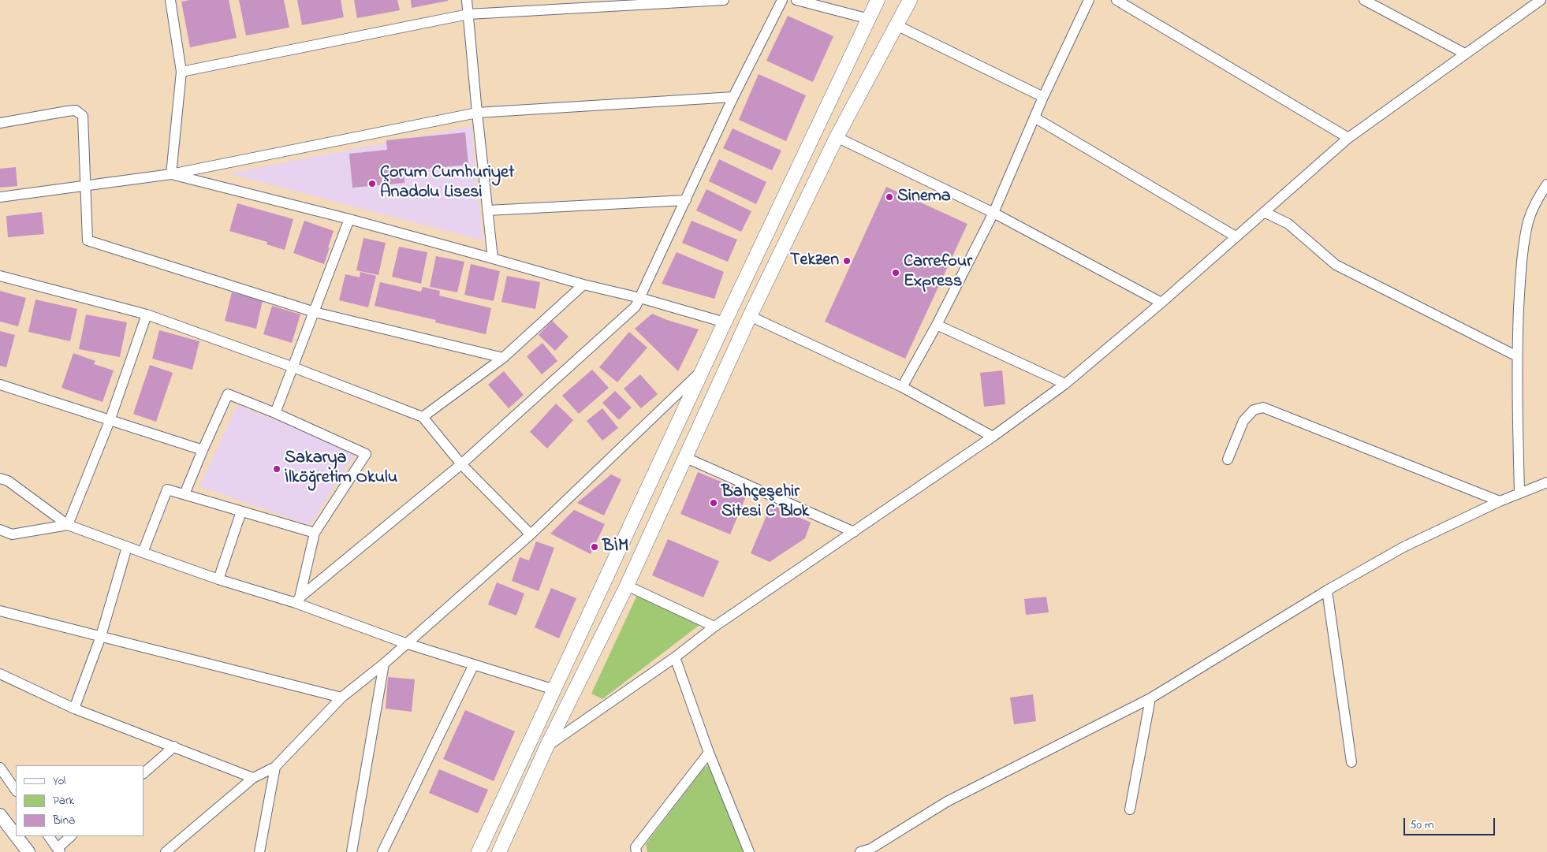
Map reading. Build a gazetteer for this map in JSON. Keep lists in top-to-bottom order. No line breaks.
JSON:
{"places":["Çorum Cumhuriyet Anadolu Lisesi","Sinema","Tekzen","Carrefour Express","Sakarya İlköğretim Okulu","Bahçeşehir Sitesi C Blok","BİM"],"legend":["Yol","Park","Bina"],"scale_bar":"50 m"}
